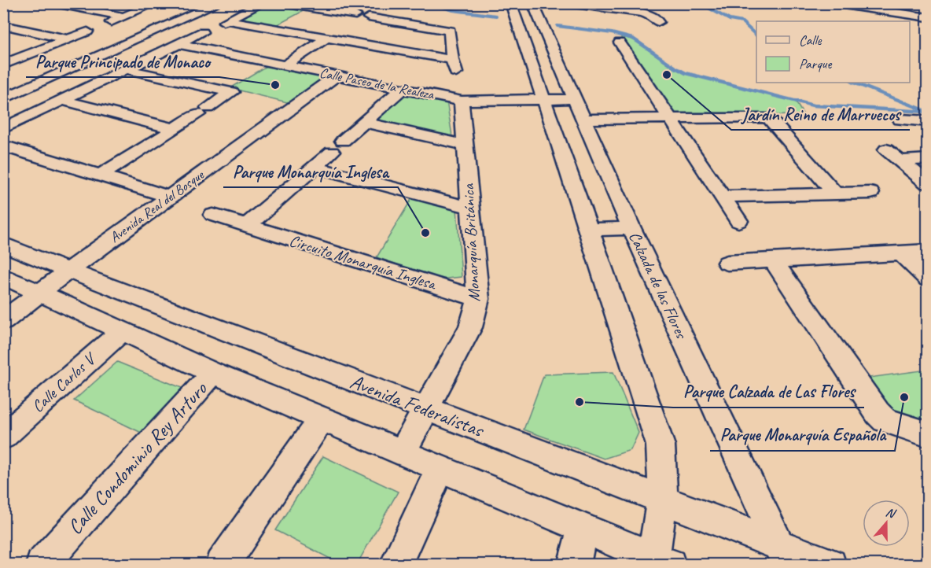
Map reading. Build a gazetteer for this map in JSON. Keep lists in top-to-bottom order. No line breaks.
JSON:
{"streets":{"street":["Calle Paseo de la Realeza","Avenida Real del Bosque","Monarquía Británica","Circuito Monarquía Inglesa","Calzada de las Flores","Calle Carlos V","Avenida Federalistas","Calle Condominio Rey Arturo"]},"crossings":[["Calle Paseo de la Realeza","Avenida Real del Bosque"],["Calle Paseo de la Realeza","Monarquía Británica"],["Calle Paseo de la Realeza","Calzada de las Flores"],["Avenida Real del Bosque","Avenida Federalistas"],["Monarquía Británica","Circuito Monarquía Inglesa"],["Monarquía Británica","Avenida Federalistas"],["Calzada de las Flores","Avenida Federalistas"]],"places":["Jardín Reino de Marruecos","Parque Principado de Monaco","Parque Monarquía Inglesa","Parque Monarquía Española","Parque Calzada de Las Flores"],"legend":["Calle","Parque"],"north":"top"}
